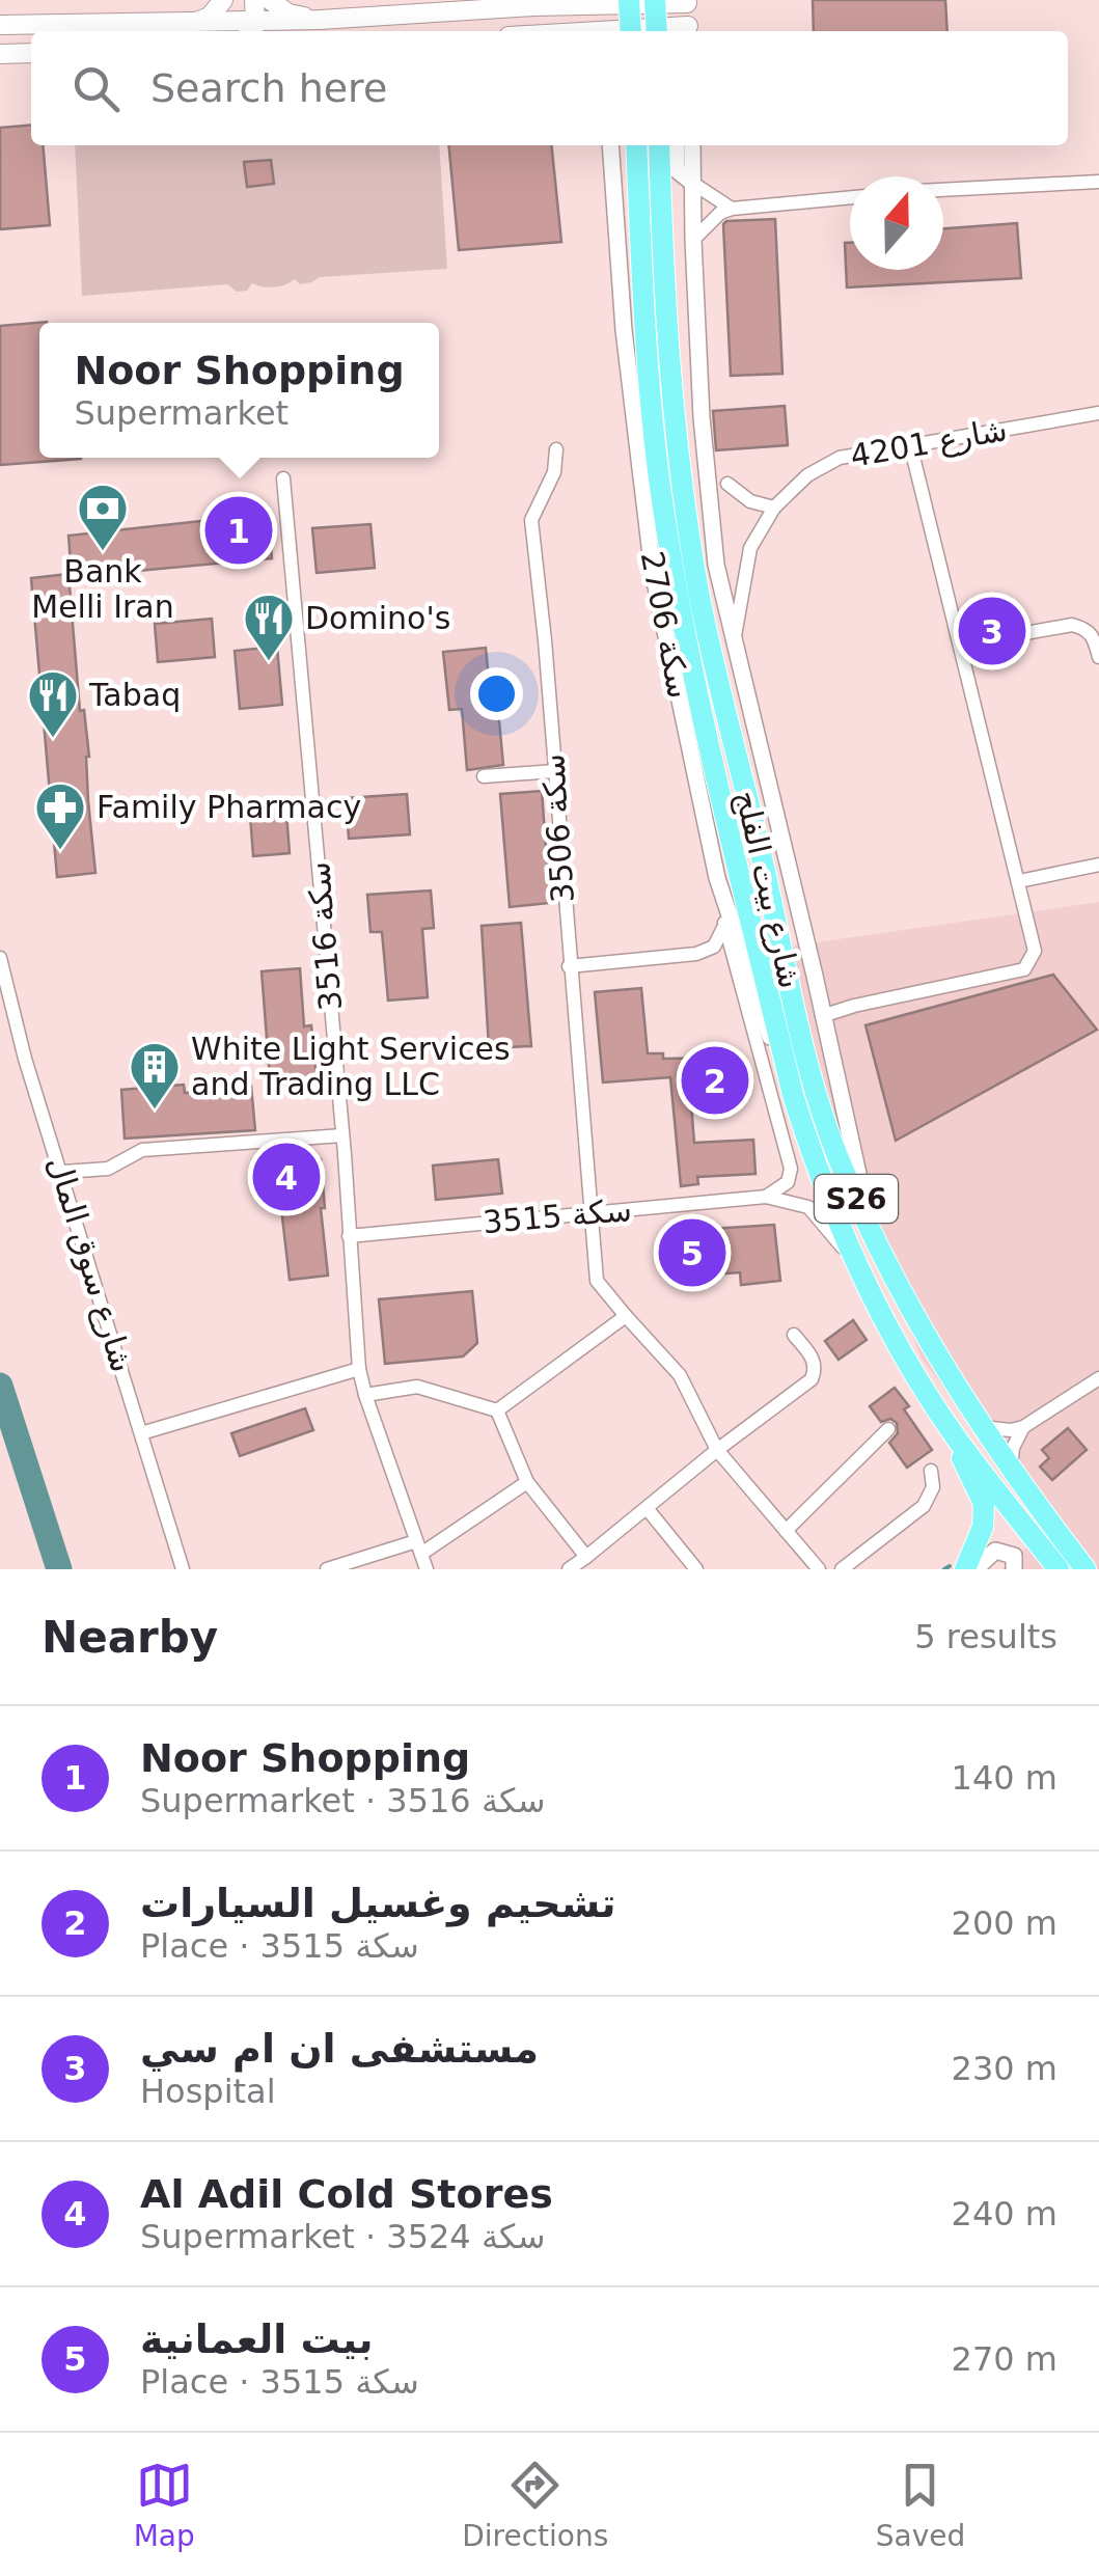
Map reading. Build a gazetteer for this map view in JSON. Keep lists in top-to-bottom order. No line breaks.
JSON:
{"streets":{"main road":["شارع بيت الفلج","S26"],"street":["شارع 4201","سكة 2706","سكة 3506","سكة 3516","سكة 3515","شارع سوق المال"]},"crossings":[["شارع 4201","شارع بيت الفلج"],["سكة 2706","شارع بيت الفلج"],["سكة 3506","سكة 3515"],["شارع بيت الفلج","سكة 3515"],["سكة 3516","سكة 3515"]],"places":{"bank":["Bank Melli Iran"],"restaurant":["Domino's","Tabaq"],"pharmacy":["Family Pharmacy"],"building":["White Light Services and Trading LLC"]},"north":"top","page":{"search":"Search here","popup":["Noor Shopping","Supermarket"],"pins":["1","3","2","4","5"],"heading":["Nearby","5 results"],"list":[{"mark":"1","name":"Noor Shopping","note":"Supermarket · سكة 3516","value":"140 m"},{"mark":"2","name":"تشحيم وغسيل السيارات","note":"Place · سكة 3515","value":"200 m"},{"mark":"3","name":"مستشفى ان ام سي","note":"Hospital","value":"230 m"},{"mark":"4","name":"Al Adil Cold Stores","note":"Supermarket · سكة 3524","value":"240 m"},{"mark":"5","name":"بيت العمانية","note":"Place · سكة 3515","value":"270 m"}],"nav":["Map","Directions","Saved"]}}
